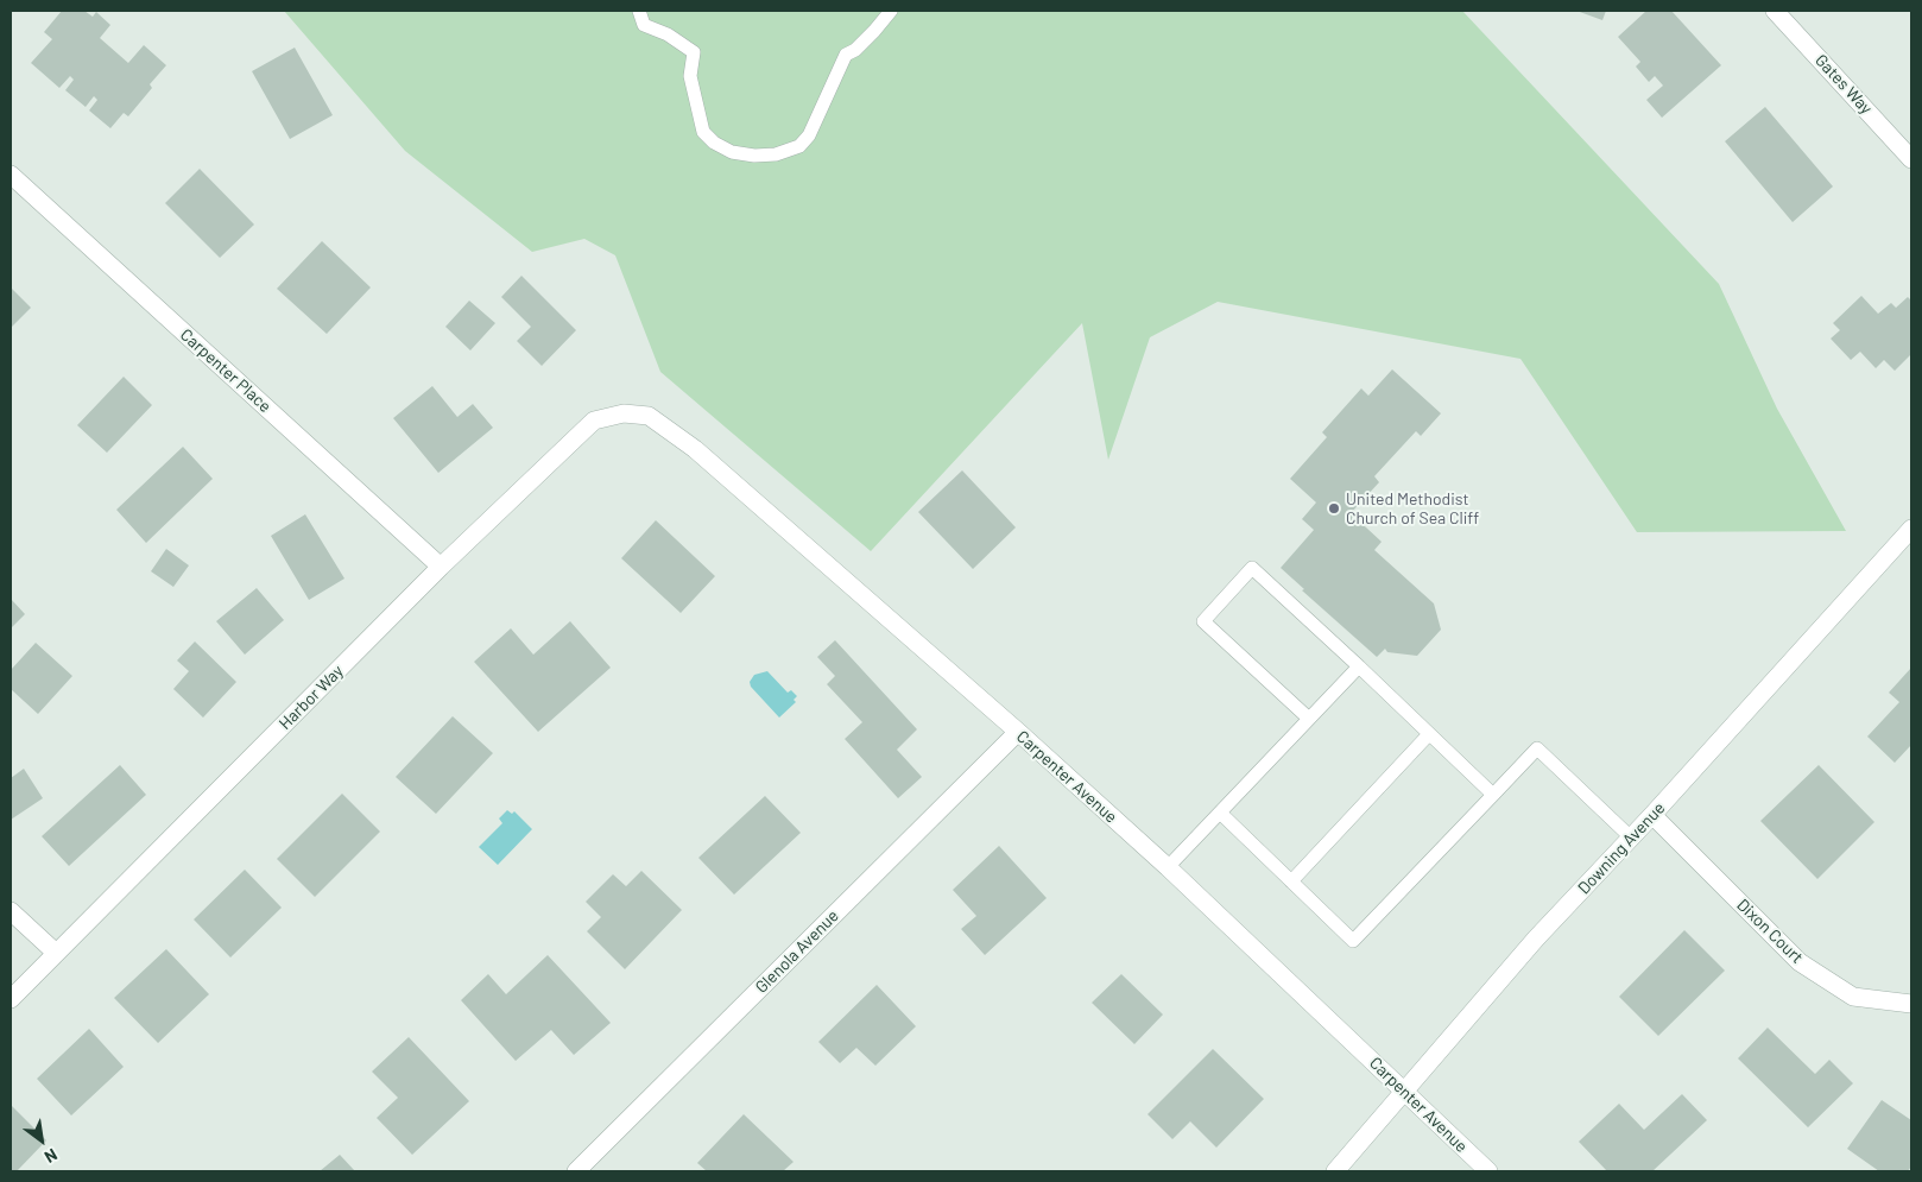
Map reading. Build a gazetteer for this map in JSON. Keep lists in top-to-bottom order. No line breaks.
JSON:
{"streets":{"street":["Gates Way","Carpenter Place","Harbor Way","Carpenter Avenue","Downing Avenue","Dixon Court","Glenola Avenue"]},"crossings":[["Carpenter Place","Harbor Way"],["Harbor Way","Carpenter Avenue"],["Carpenter Avenue","Downing Avenue"],["Carpenter Avenue","Glenola Avenue"],["Downing Avenue","Dixon Court"]],"places":["United Methodist Church of Sea Cliff"],"north":"bottom right"}
